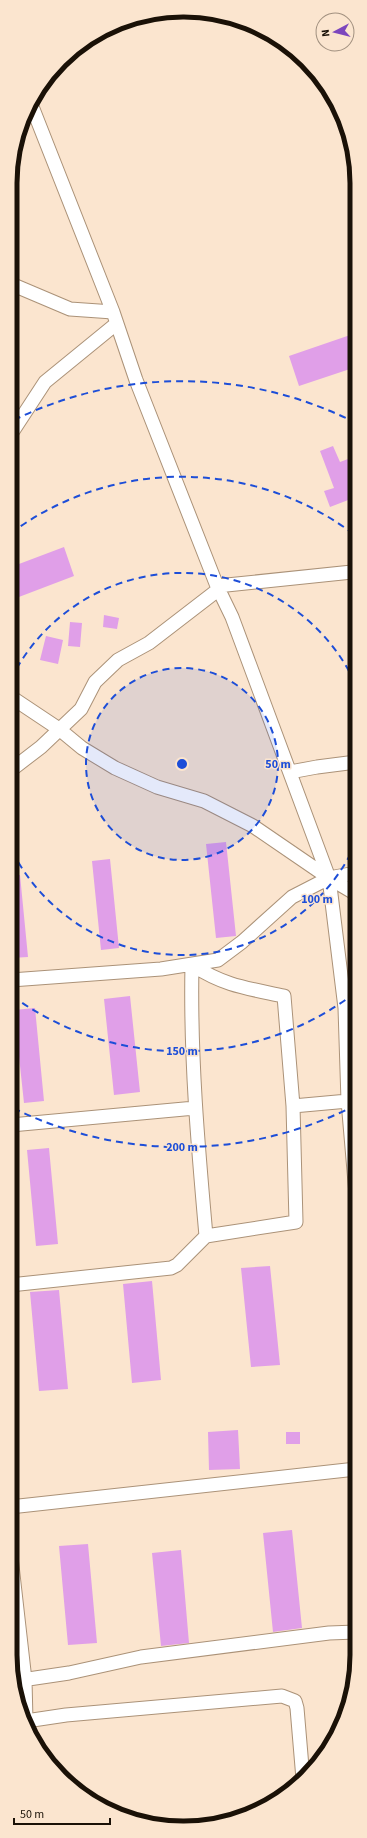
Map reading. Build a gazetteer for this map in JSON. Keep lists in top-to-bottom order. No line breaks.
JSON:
{"scale_bar":"50 m","north":"left","rings":["50 m","100 m","150 m","200 m"]}
